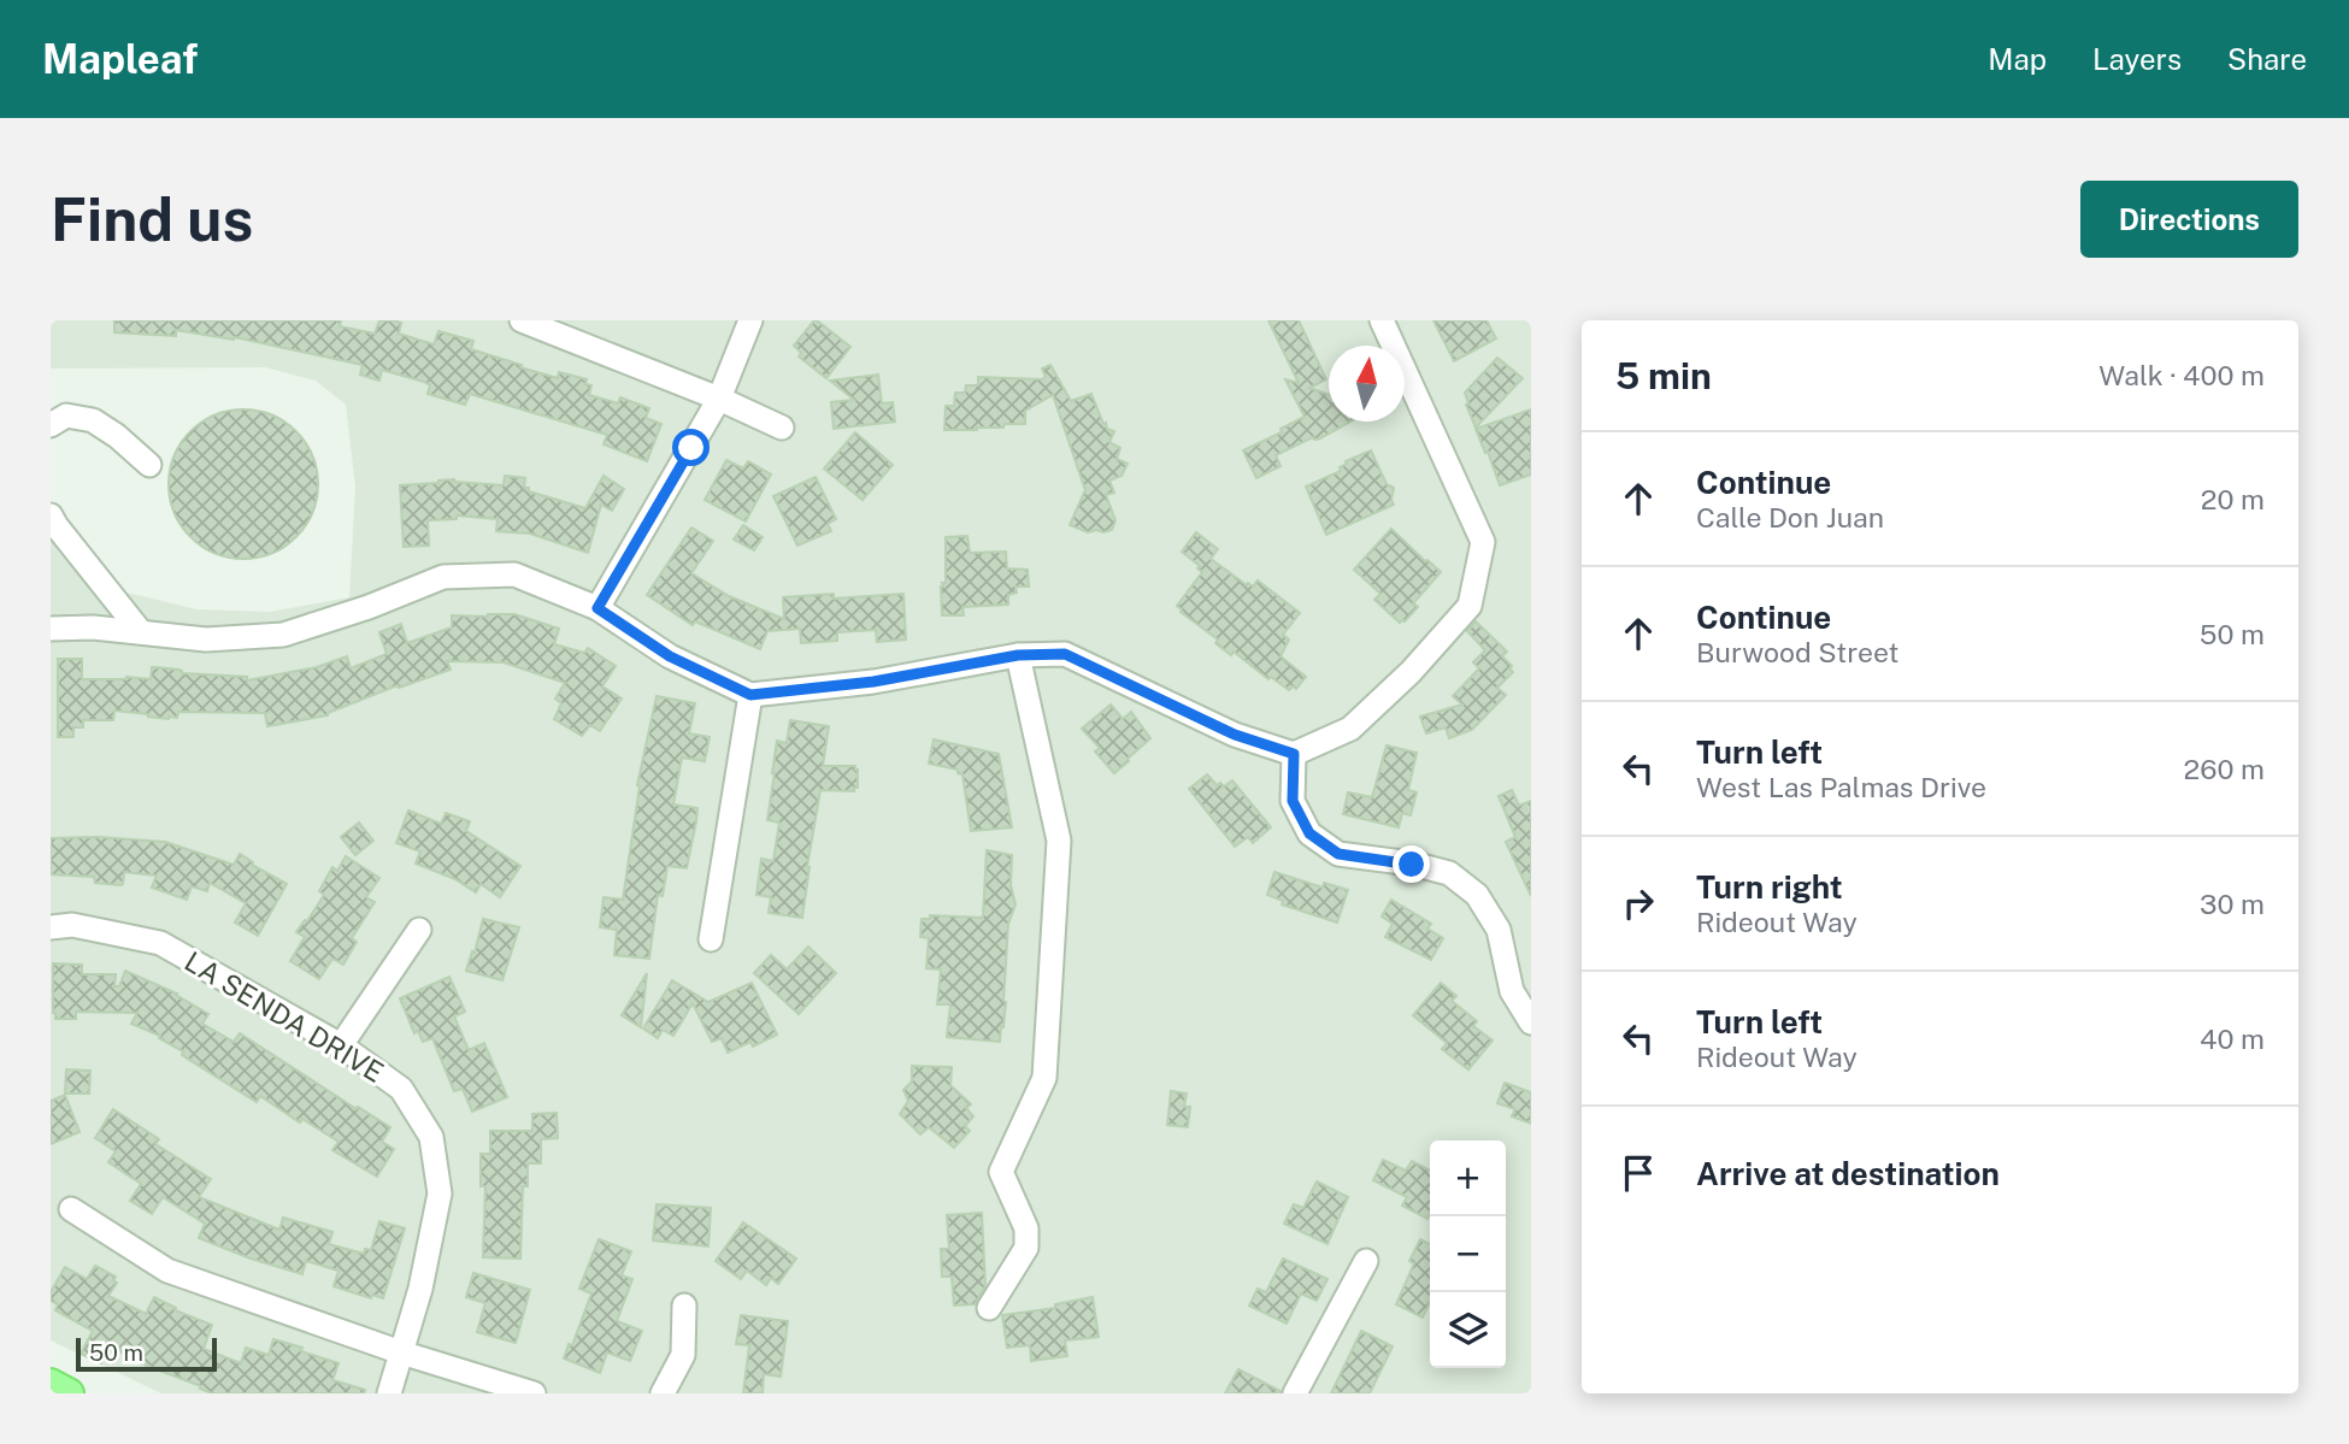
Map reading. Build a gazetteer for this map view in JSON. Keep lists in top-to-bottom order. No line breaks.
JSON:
{"streets":{"street":["LA SENDA DRIVE"]},"scale_bar":"50 m","north":"top","page":{"header":"Mapleaf","nav":["Map","Layers","Share"],"buttons":"Directions","title":"Find us","heading":["5 min","Walk · 400 m"],"list":[["Continue","Calle Don Juan","20 m"],["Continue","Burwood Street","50 m"],["Turn left","West Las Palmas Drive","260 m"],["Turn right","Rideout Way","30 m"],["Turn left","Rideout Way","40 m"],"Arrive at destination"],"map_buttons":["+","−"],"scale":"50 m"}}
